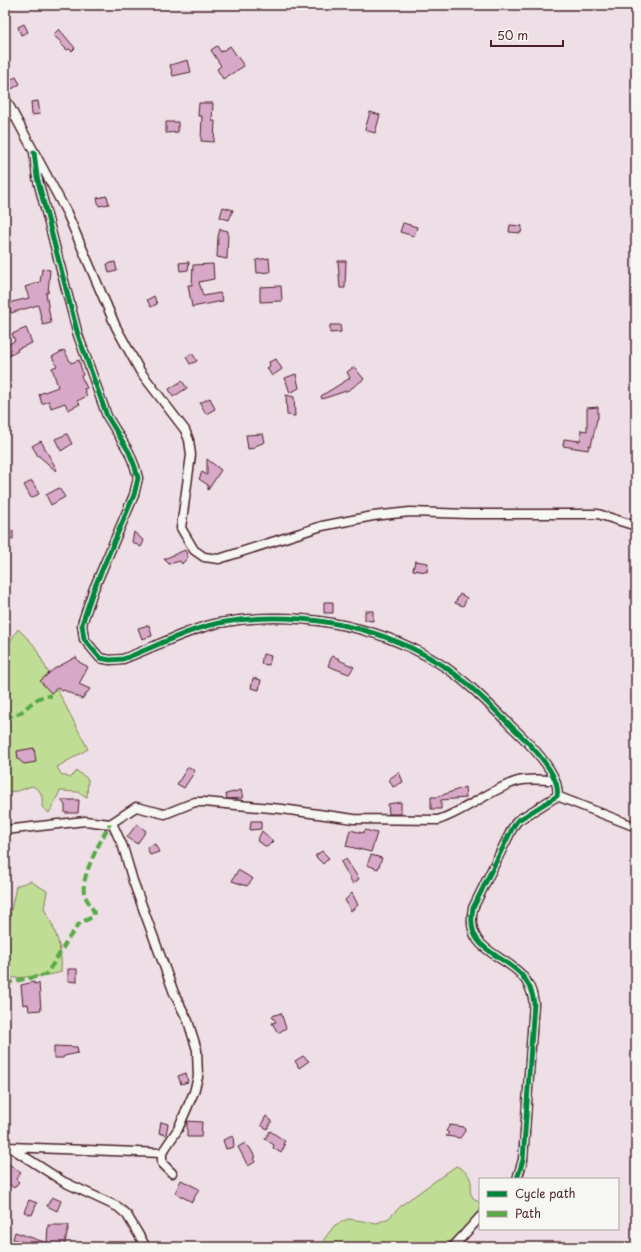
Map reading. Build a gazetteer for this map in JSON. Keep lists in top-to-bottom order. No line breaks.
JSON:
{"legend":["Cycle path","Path"],"scale_bar":"50 m"}
